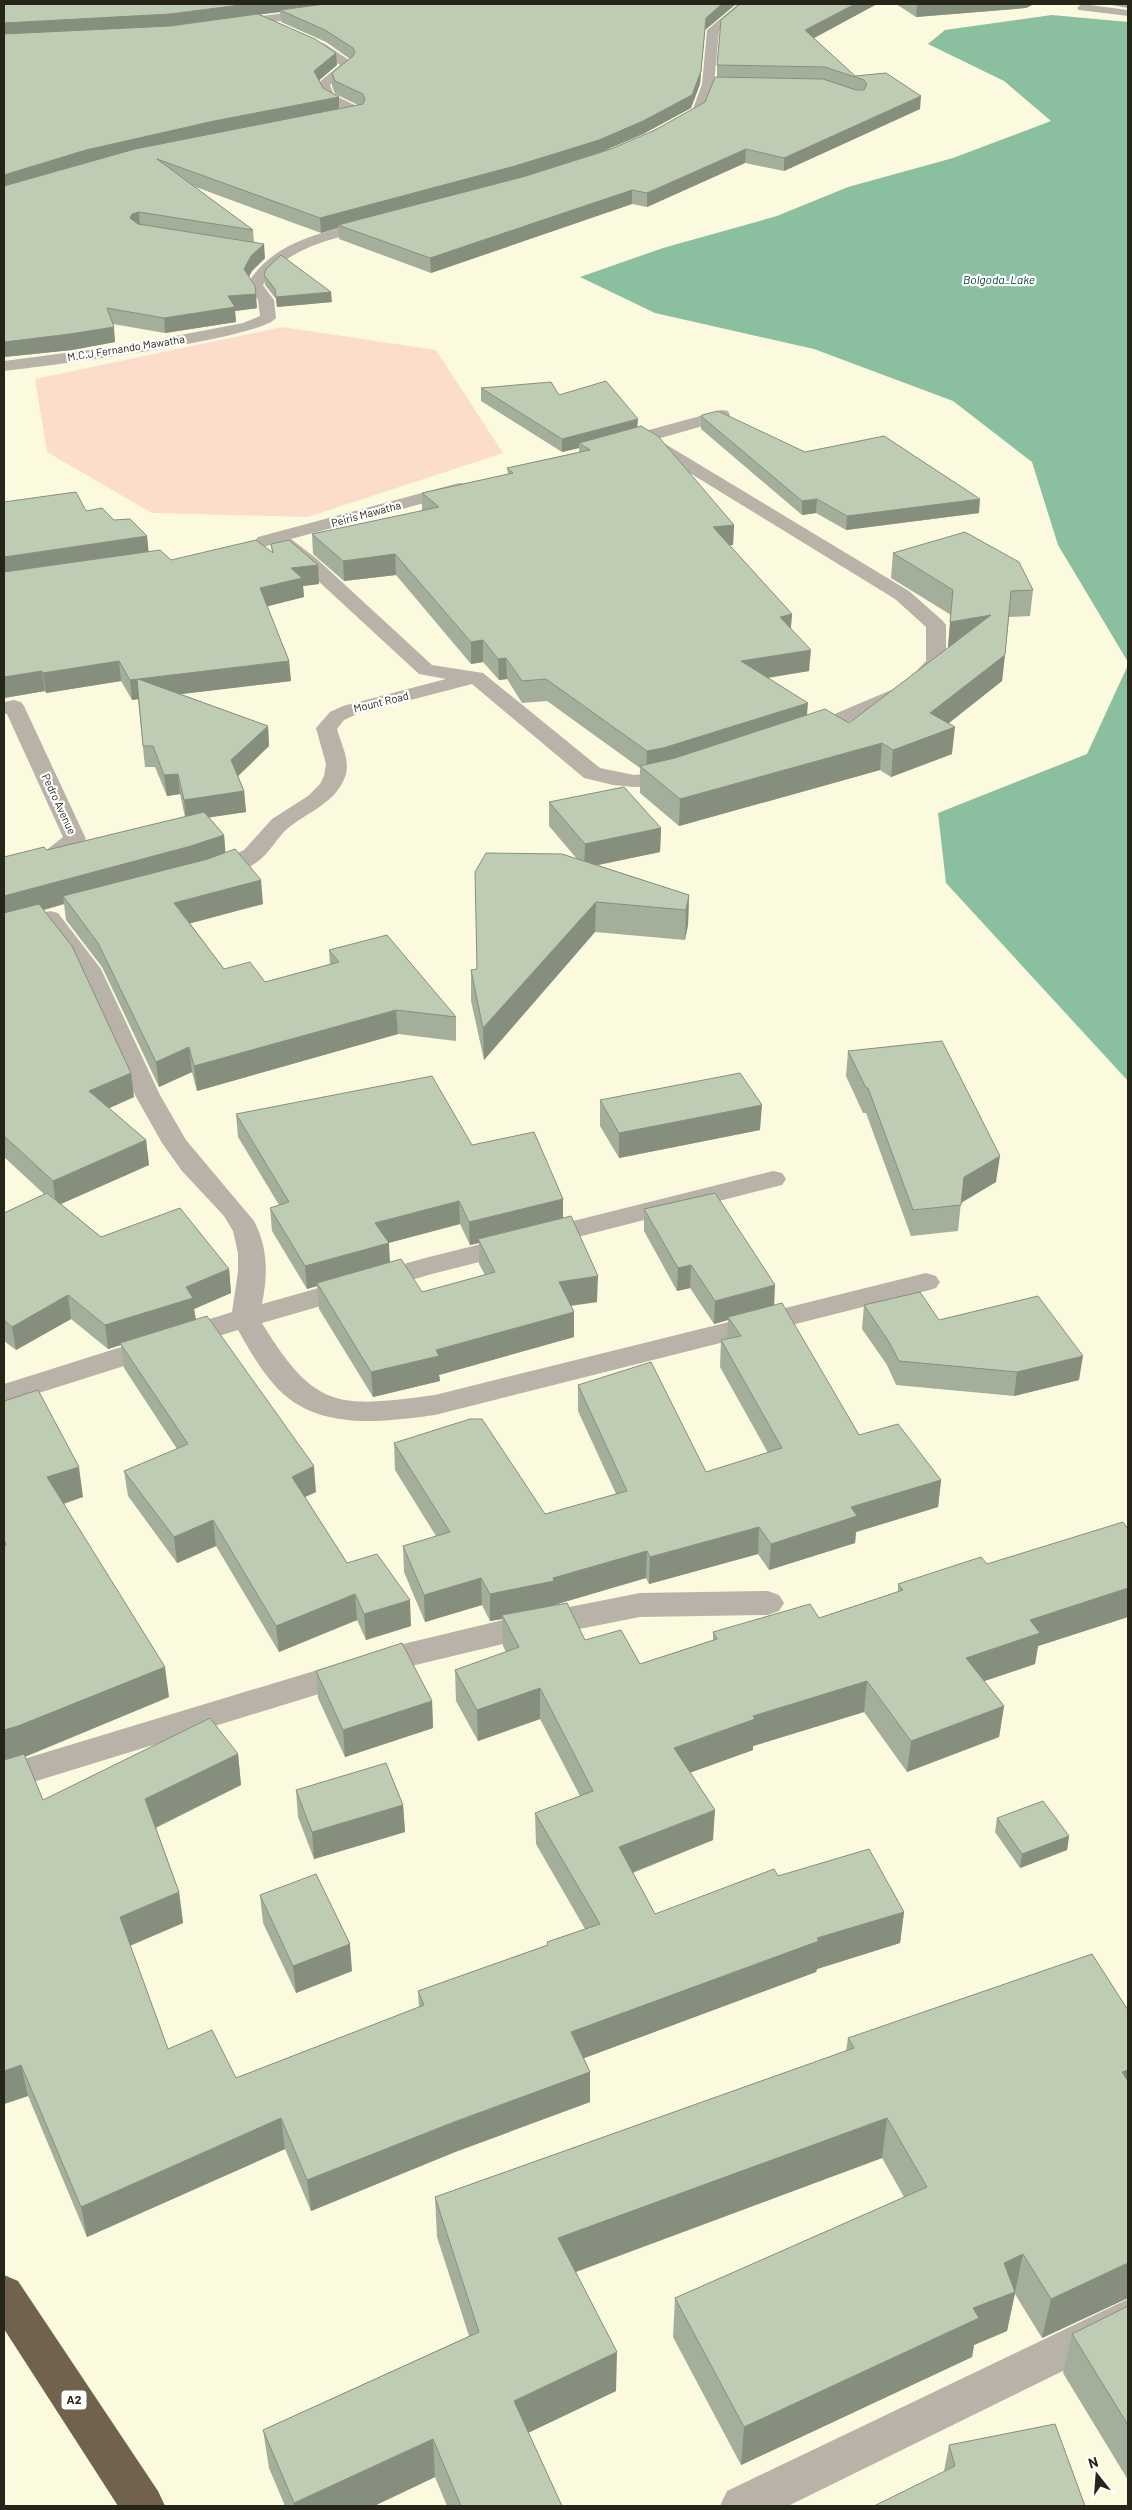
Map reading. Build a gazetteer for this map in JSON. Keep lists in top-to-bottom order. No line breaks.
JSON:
{"streets":{"highway":["A2"],"street":["M.C.J Fernando Mawatha","Peiris Mawatha","Mount Road","Pedro Avenue"]},"water":["Bolgoda_Lake"],"north":"top"}
